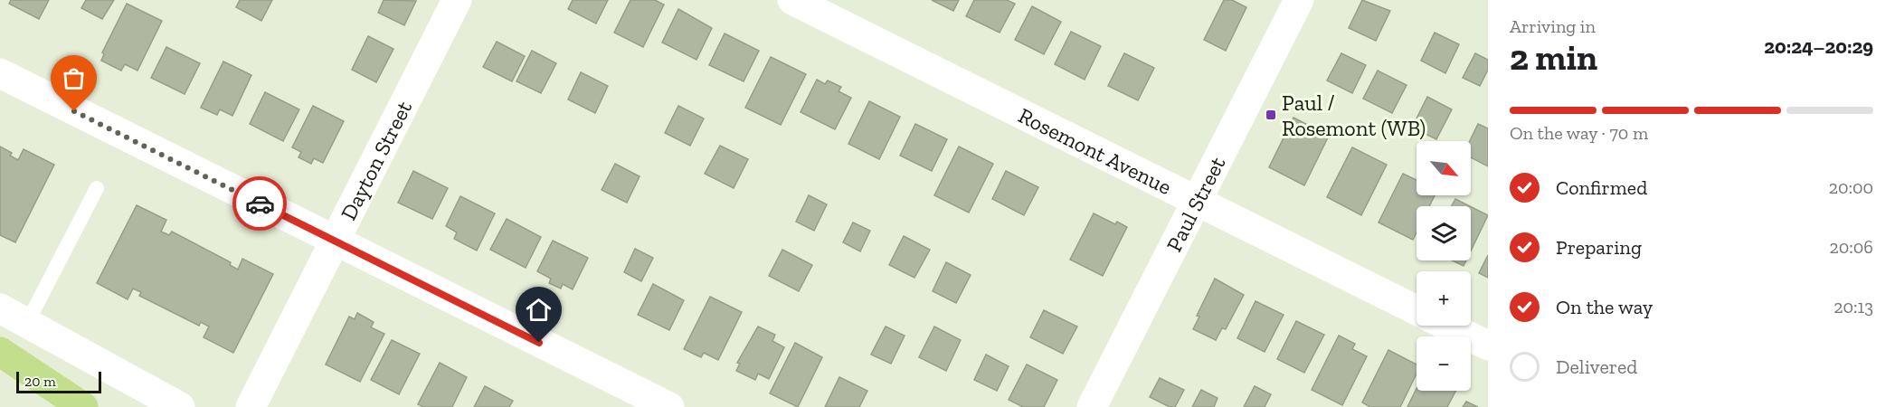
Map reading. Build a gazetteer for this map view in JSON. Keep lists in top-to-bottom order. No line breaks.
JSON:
{"streets":{"street":["Rosemont Avenue","Dayton Street","Paul Street"]},"crossings":[["Rosemont Avenue","Paul Street"]],"places":{"transit":["Paul / Rosemont (WB)"]},"scale_bar":"20 m","north":"bottom right","page":{"heading":["2 min","Arriving in","20:24–20:29"],"bar":"On the way · 70 m","map_buttons":["+","−"],"list":[["Confirmed","20:00"],["Preparing","20:06"],["On the way","20:13"],"Delivered"],"scale":"20 m"}}
